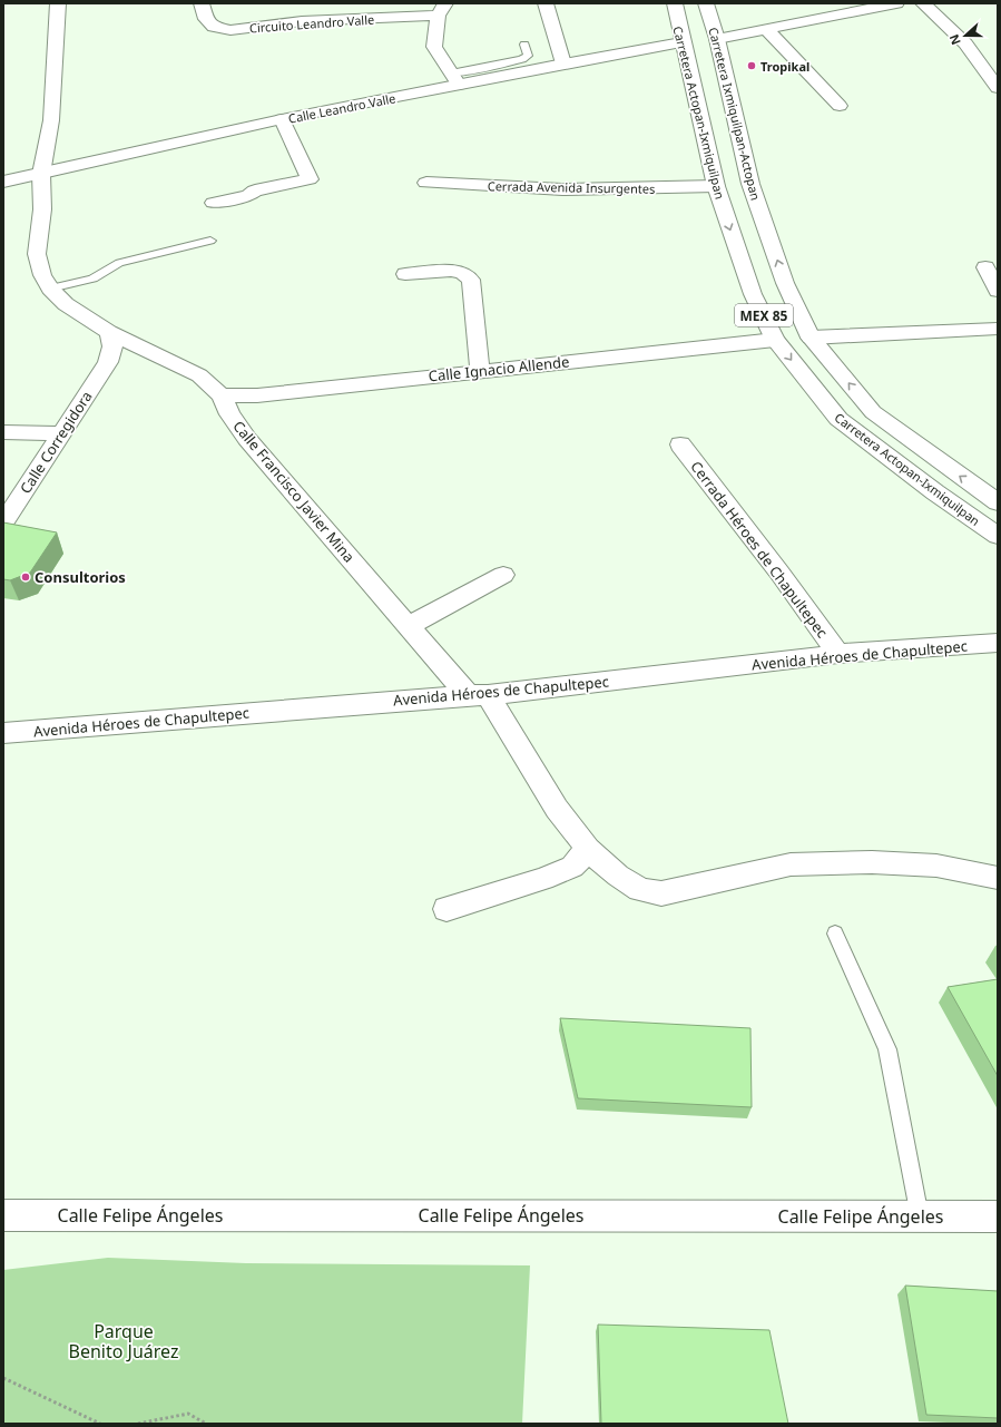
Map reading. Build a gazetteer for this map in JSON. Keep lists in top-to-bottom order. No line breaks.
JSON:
{"streets":{"street":["Circuito Leandro Valle","Calle Leandro Valle","Carretera Actopan-Ixmiquilpan","Carretera Ixmiquilpan-Actopan","Cerrada Avenida Insurgentes","MEX 85","Calle Ignacio Allende","Calle Corregidora","Calle Francisco Javier Mina","Cerrada Héroes de Chapultepec","Avenida Héroes de Chapultepec","Calle Felipe Ángeles"]},"crossings":[["Circuito Leandro Valle","Calle Leandro Valle"],["Calle Leandro Valle","Carretera Actopan-Ixmiquilpan"],["Calle Leandro Valle","Calle Francisco Javier Mina"],["Carretera Actopan-Ixmiquilpan","Cerrada Avenida Insurgentes"],["Carretera Actopan-Ixmiquilpan","Calle Ignacio Allende"],["Calle Ignacio Allende","Calle Francisco Javier Mina"],["Calle Corregidora","Calle Francisco Javier Mina"],["Calle Francisco Javier Mina","Avenida Héroes de Chapultepec"],["Cerrada Héroes de Chapultepec","Avenida Héroes de Chapultepec"]],"one_way":["Carretera Actopan-Ixmiquilpan","Carretera Ixmiquilpan-Actopan"],"parks":["Parque Benito Juárez"],"places":["Tropikal","Consultorios"],"north":"left"}
